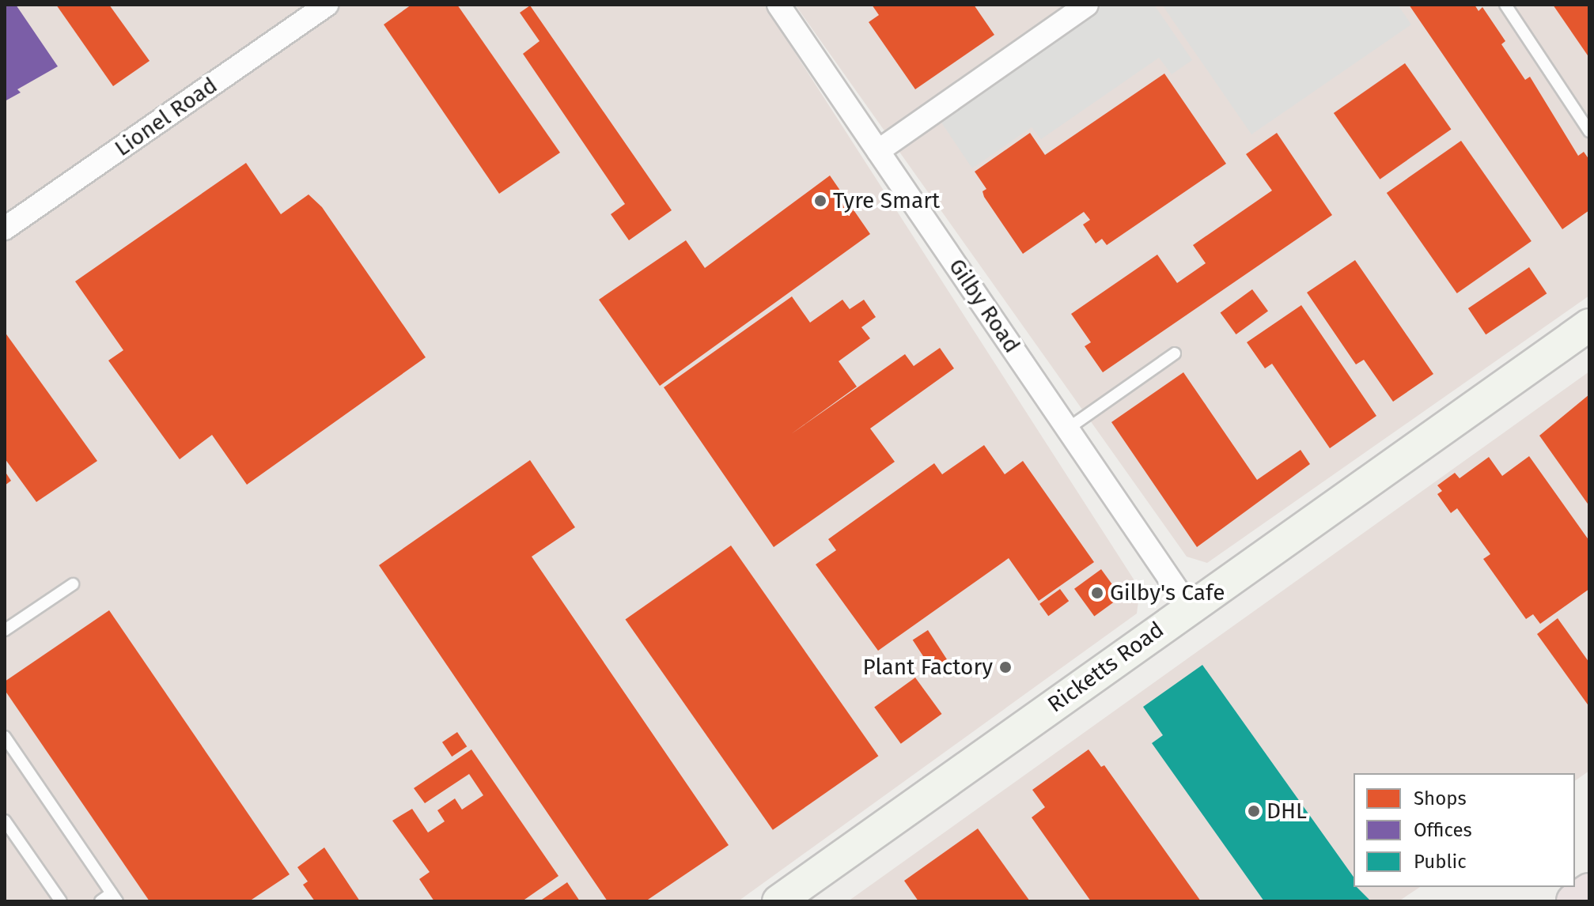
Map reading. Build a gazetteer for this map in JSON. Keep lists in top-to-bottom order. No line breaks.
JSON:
{"streets":{"street":["Lionel Road","Gilby Road","Ricketts Road"]},"crossings":[["Gilby Road","Ricketts Road"]],"places":["Tyre Smart","Gilby's Cafe","Plant Factory","DHL"],"legend":["Shops","Offices","Public"]}
